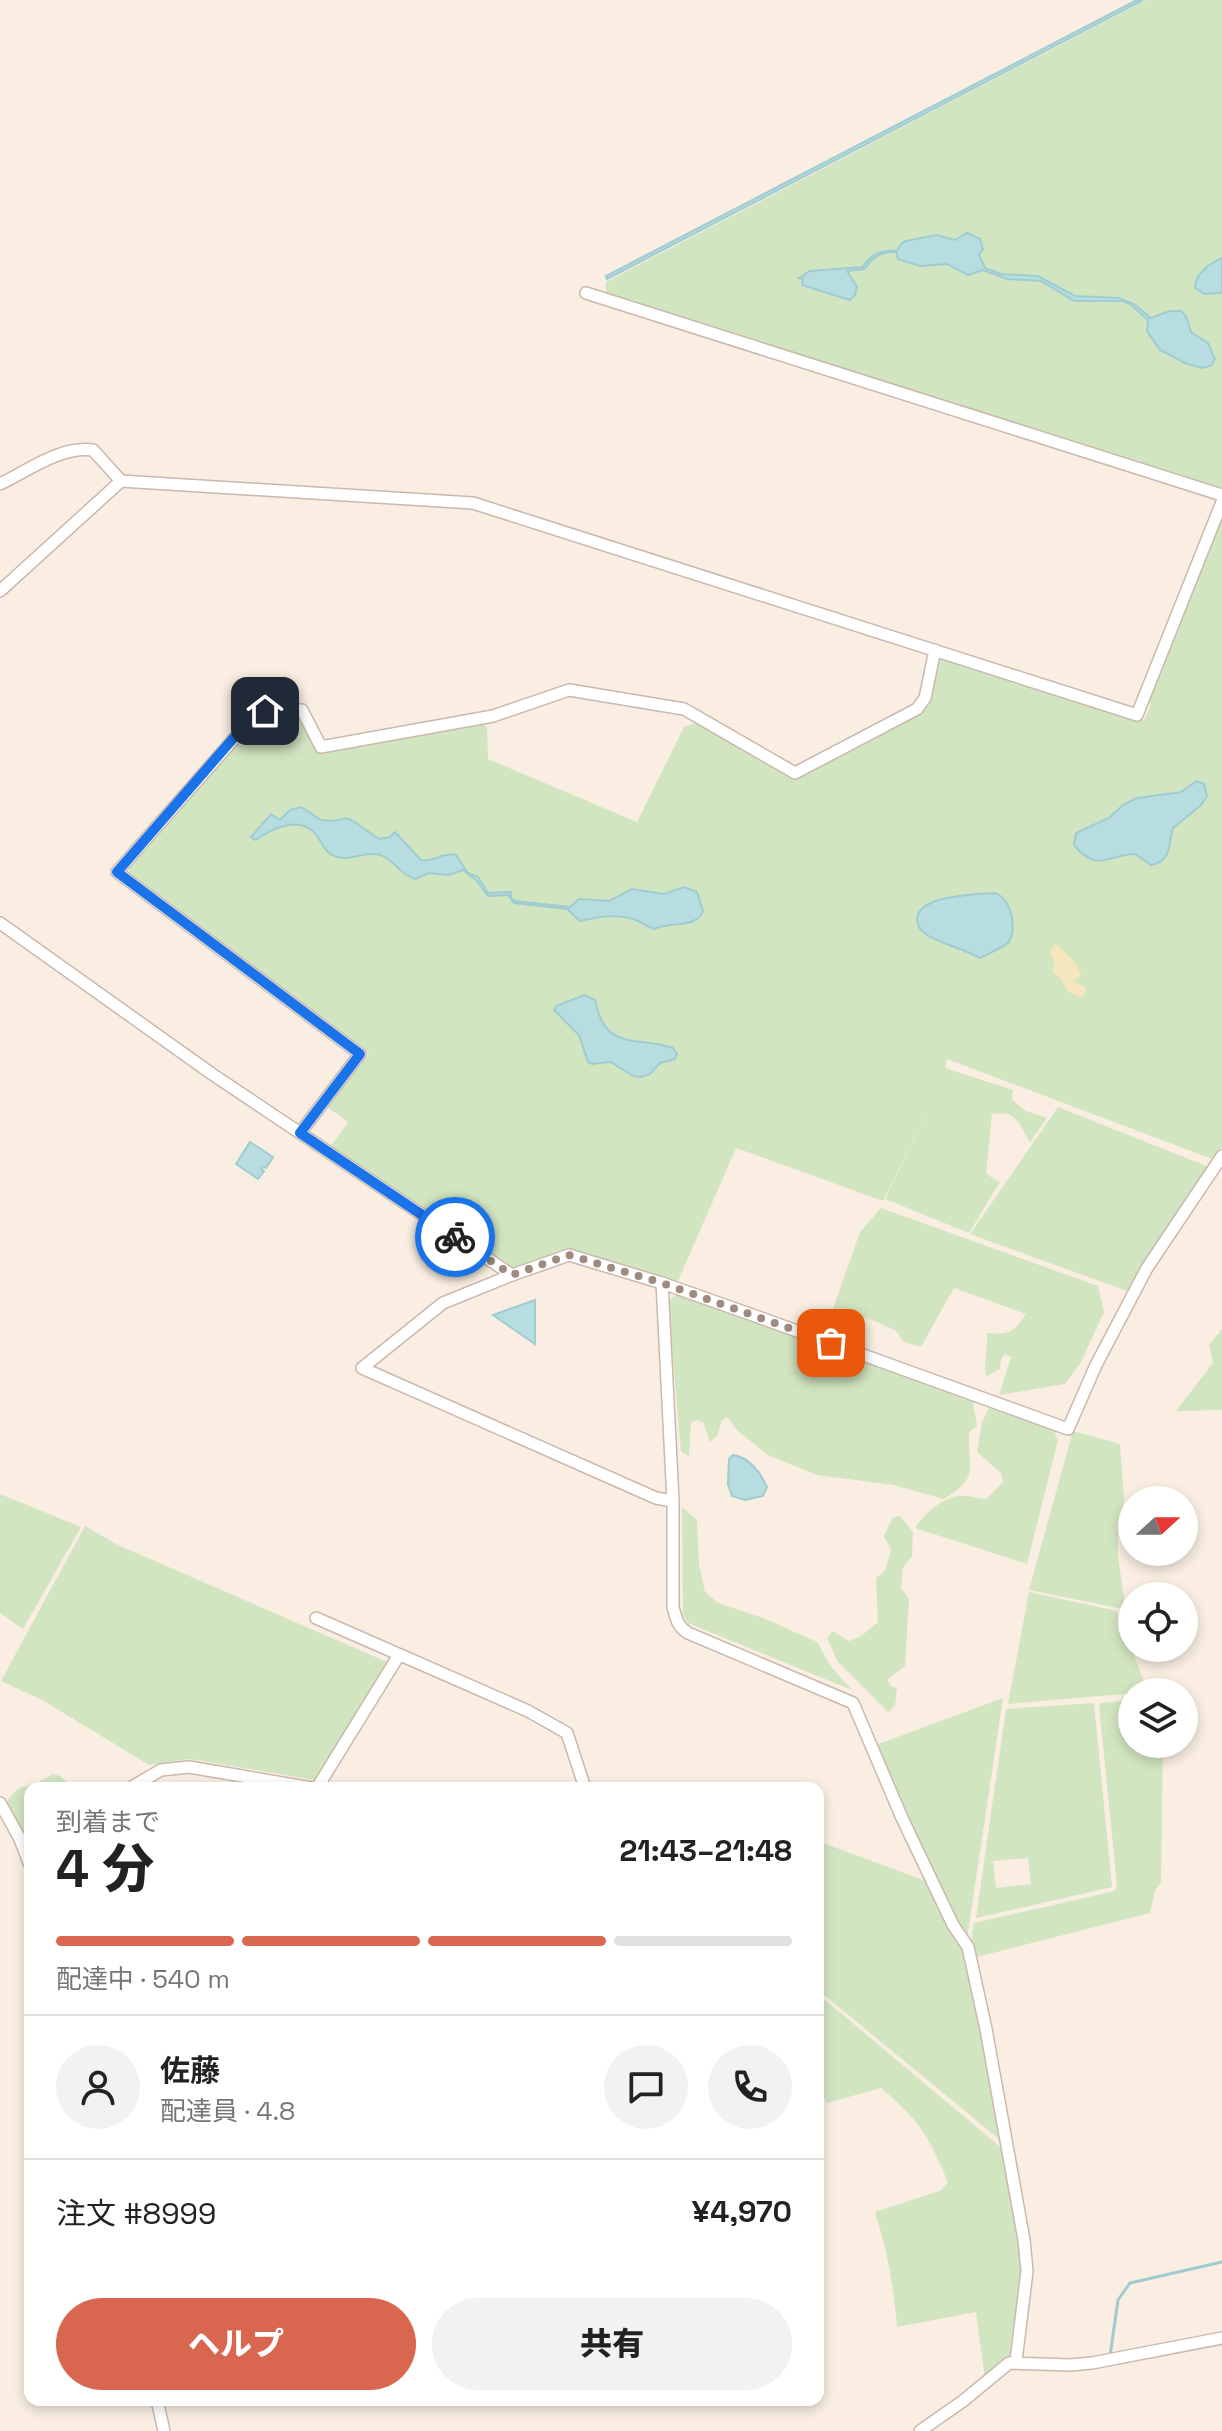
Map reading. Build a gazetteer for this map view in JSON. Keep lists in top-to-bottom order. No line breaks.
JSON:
{"north":"right","page":{"heading":["4 分","到着まで","21:43–21:48"],"panel":["佐藤","配達員 · 4.8","注文 #8999","¥4,970"],"bar":"配達中 · 540 m","buttons":["ヘルプ","共有"]}}
